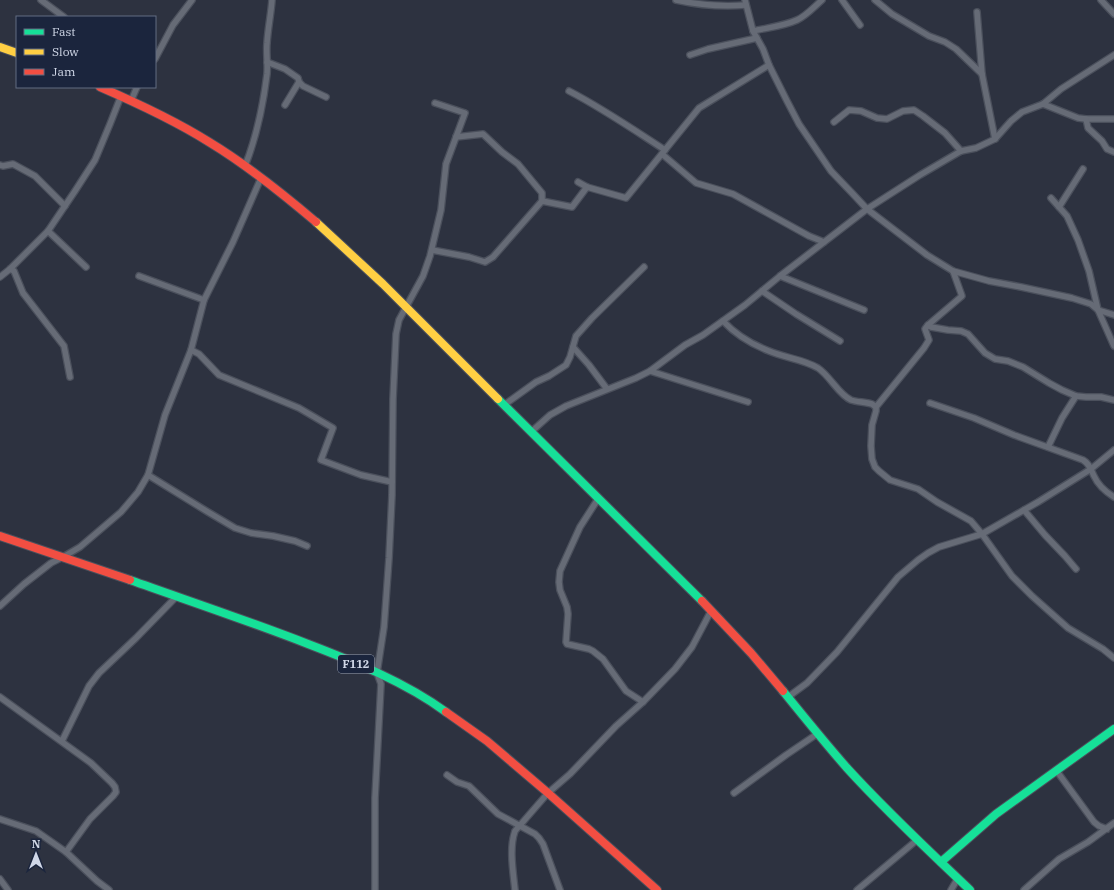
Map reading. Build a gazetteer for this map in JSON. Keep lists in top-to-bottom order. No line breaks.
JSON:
{"streets":{"main road":["F112"]},"legend":["Fast","Slow","Jam"],"north":"top"}
